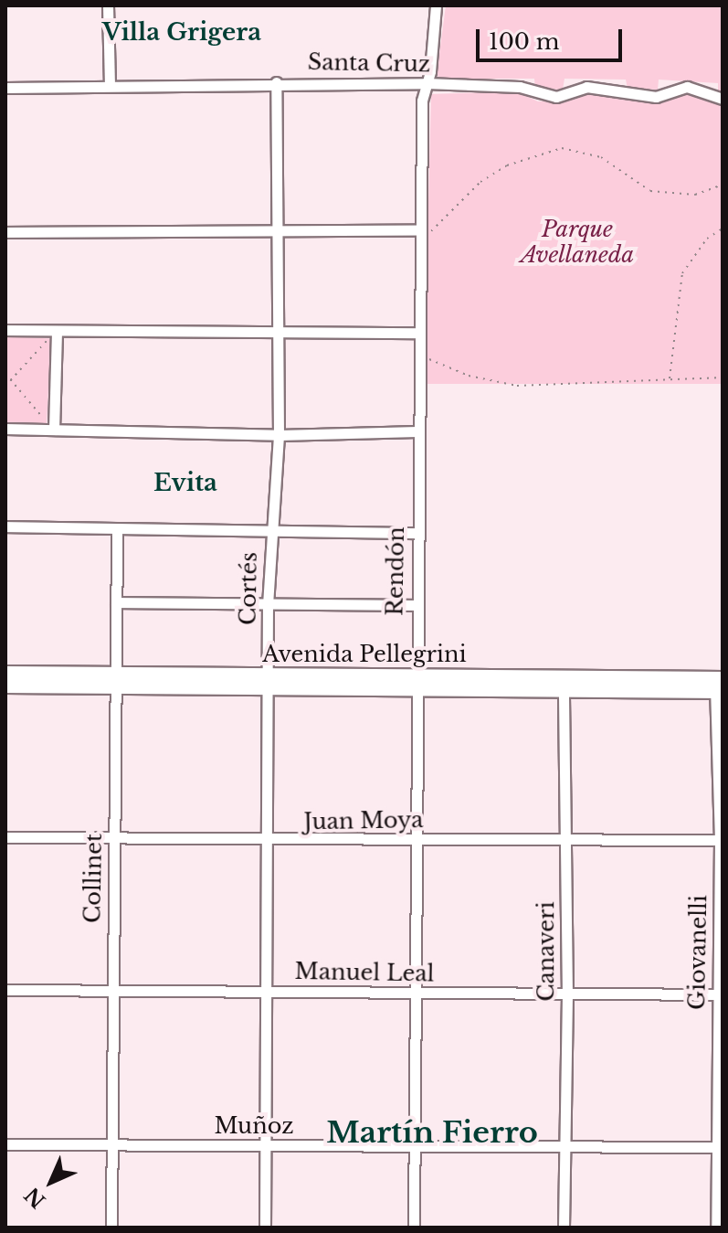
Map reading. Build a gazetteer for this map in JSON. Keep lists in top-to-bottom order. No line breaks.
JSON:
{"streets":{"main road":["Avenida Pellegrini"],"street":["Santa Cruz","Rendón","Cortés","Juan Moya","Collinet","Canaveri","Giovanelli","Manuel Leal","Muñoz"]},"crossings":[["Santa Cruz","Rendón"],["Santa Cruz","Cortés"],["Rendón","Avenida Pellegrini"],["Rendón","Juan Moya"],["Rendón","Manuel Leal"],["Rendón","Muñoz"],["Cortés","Avenida Pellegrini"],["Cortés","Juan Moya"],["Cortés","Manuel Leal"],["Cortés","Muñoz"],["Avenida Pellegrini","Collinet"],["Avenida Pellegrini","Canaveri"],["Avenida Pellegrini","Giovanelli"],["Juan Moya","Collinet"],["Juan Moya","Canaveri"],["Juan Moya","Giovanelli"],["Collinet","Manuel Leal"],["Collinet","Muñoz"],["Canaveri","Manuel Leal"],["Canaveri","Muñoz"],["Giovanelli","Manuel Leal"],["Giovanelli","Muñoz"]],"districts":["Villa Grigera","Evita","Martín Fierro"],"parks":["Parque Avellaneda"],"scale_bar":"100 m","north":"bottom left"}
